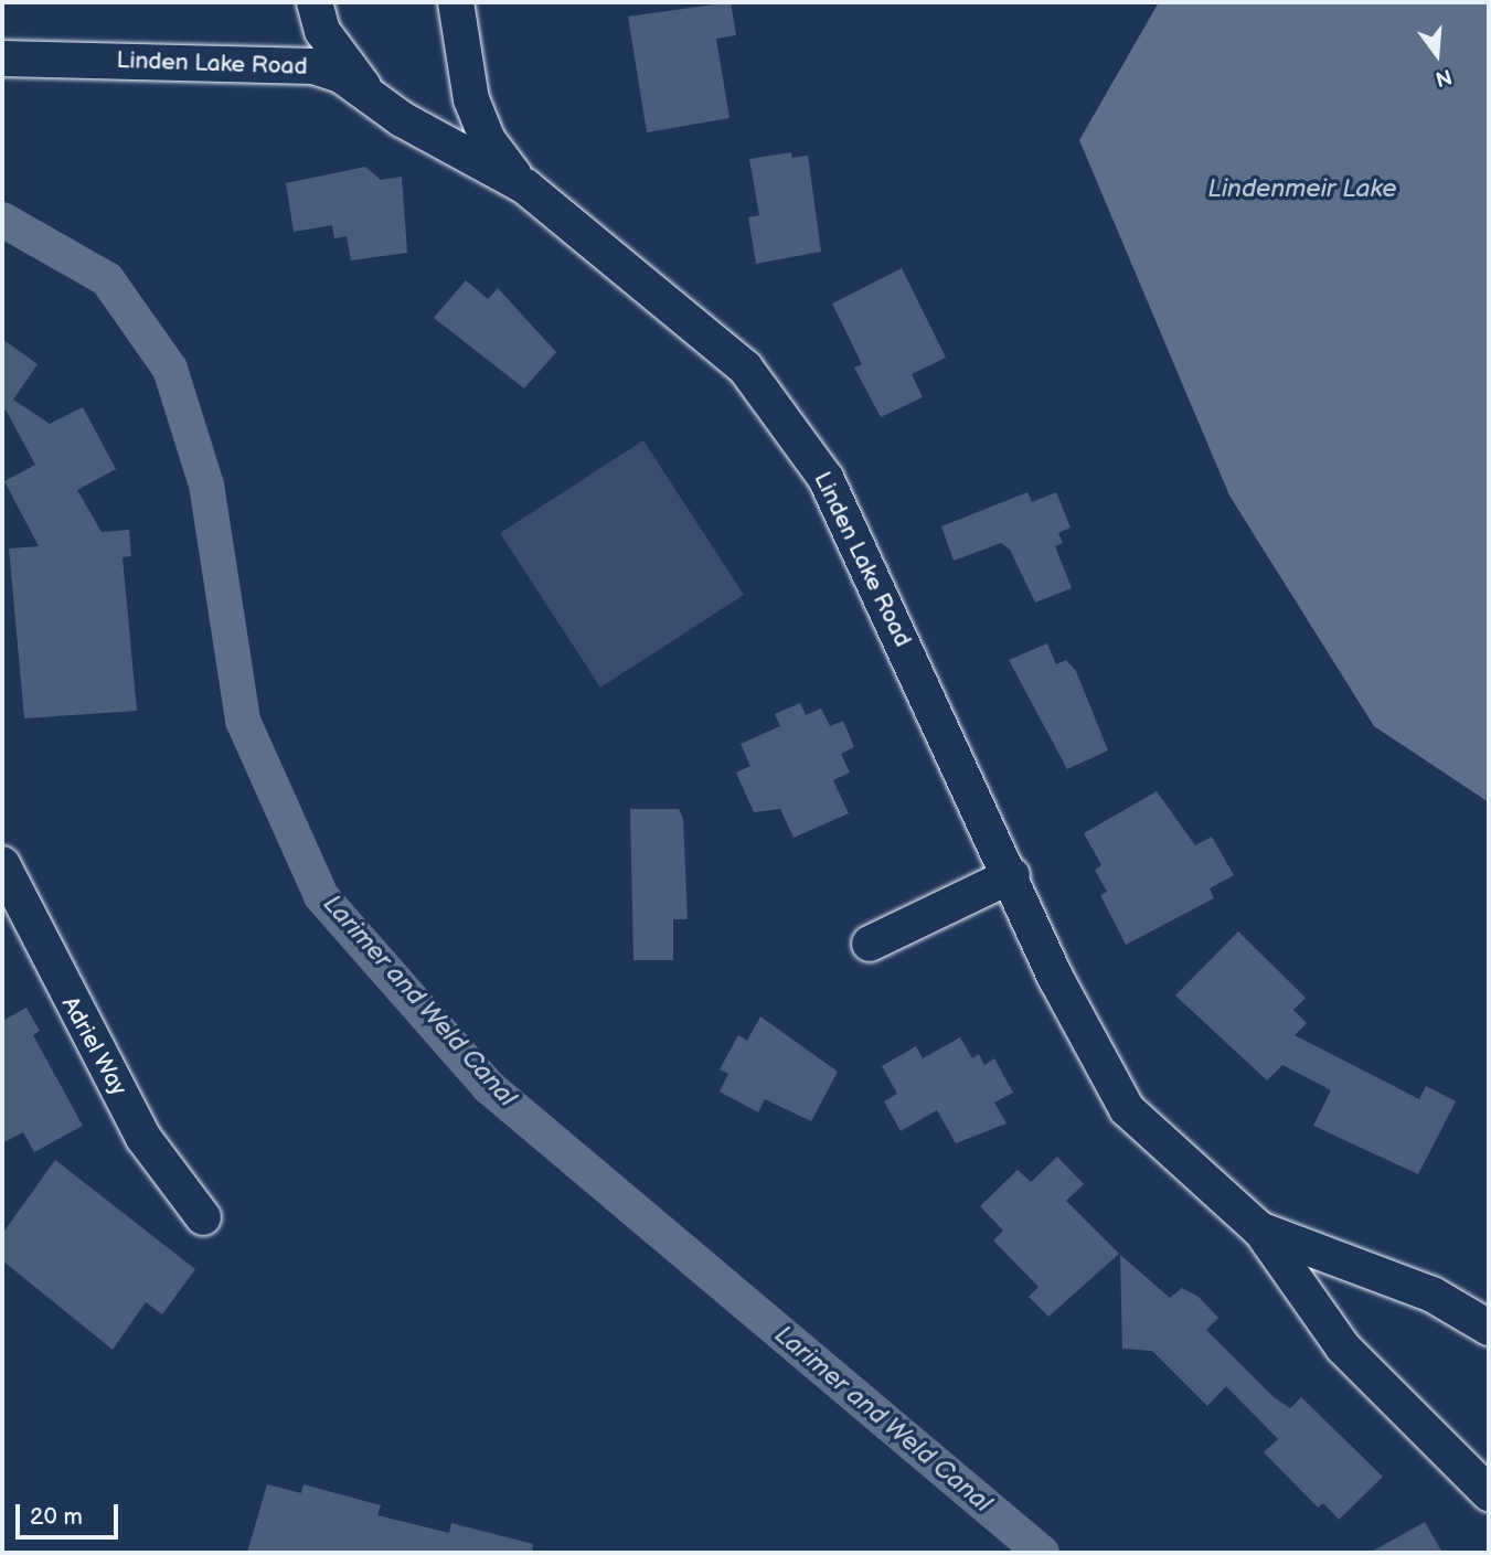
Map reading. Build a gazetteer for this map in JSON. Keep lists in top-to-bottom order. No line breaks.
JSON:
{"streets":{"street":["Linden Lake Road","Adriel Way"]},"water":["Lindenmeir Lake","Larimer and Weld Canal"],"scale_bar":"20 m","north":"bottom"}
